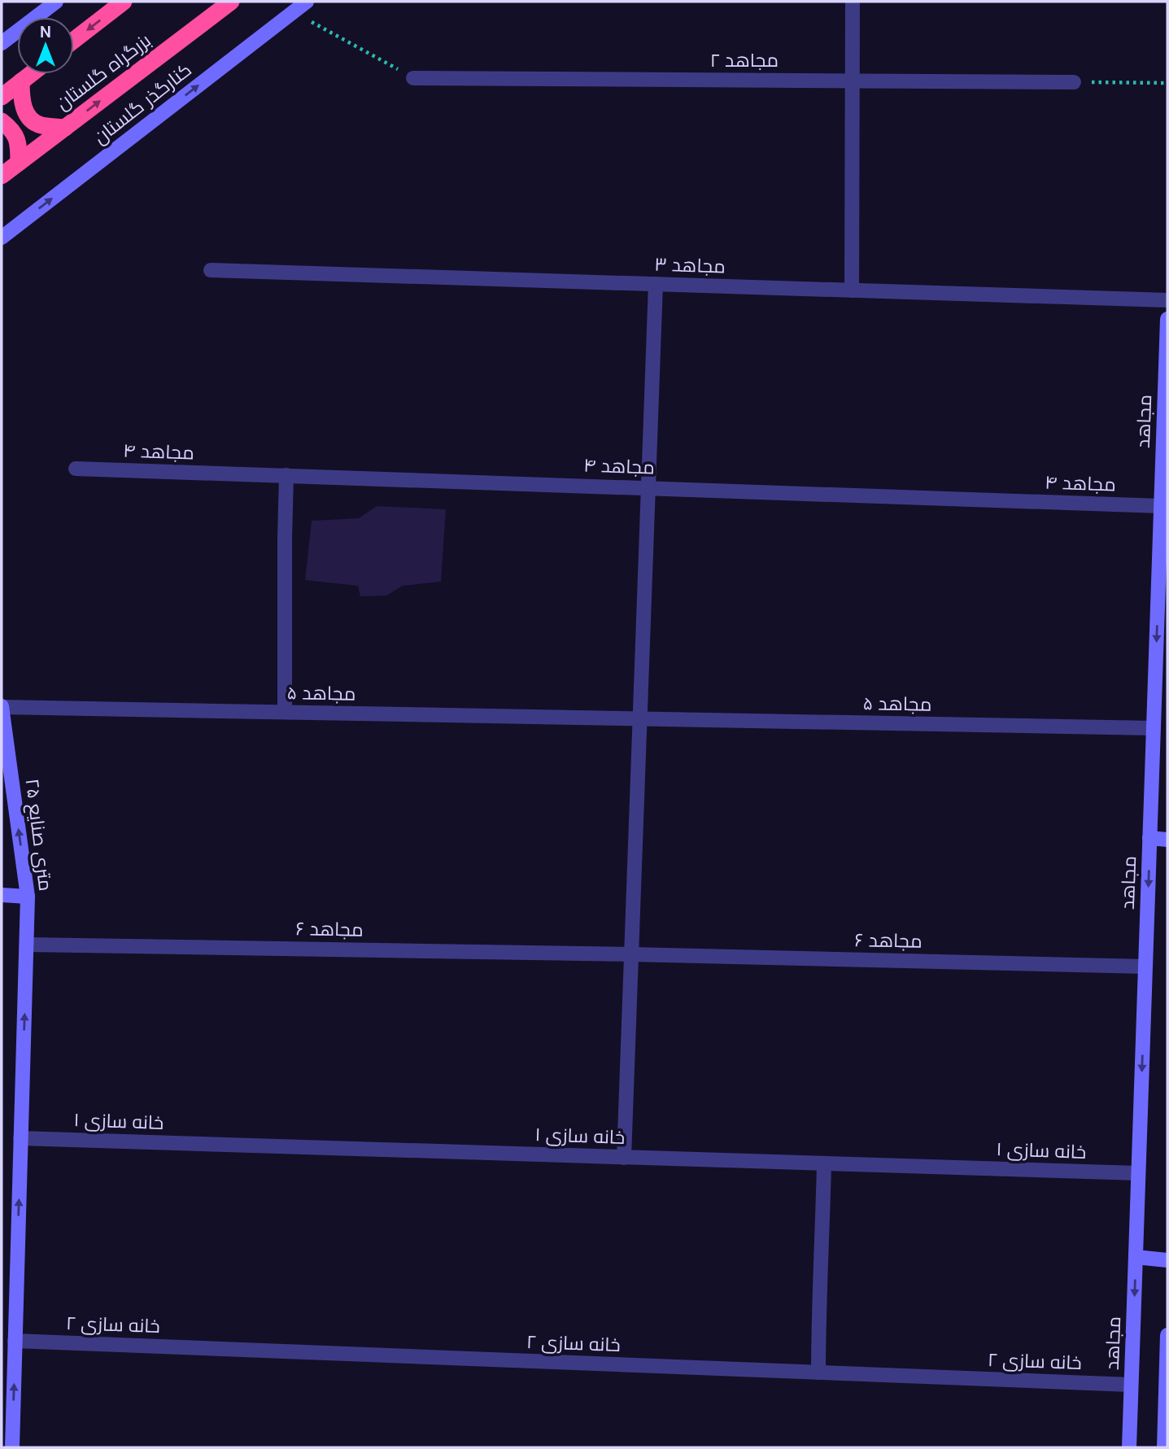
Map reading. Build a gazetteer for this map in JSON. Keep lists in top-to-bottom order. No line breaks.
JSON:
{"streets":{"highway":["بزرگراه گلستان"],"street":["مجاهد ۲","کنارگذر گلستان","مجاهد ۳","مجاهد","مجاهد ۴","۵ مجاهد","مجاهد ۵","۲۵ متری صنایع","۶ مجاهد","مجاهد ۶","خانه سازی ۱","خانه سازی ۲"]},"crossings":[["مجاهد","مجاهد ۴"],["مجاهد","مجاهد ۵"],["مجاهد","مجاهد ۶"],["مجاهد","خانه سازی ۱"],["مجاهد","خانه سازی ۲"],["۵ مجاهد","مجاهد ۵"],["۵ مجاهد","۲۵ متری صنایع"],["۲۵ متری صنایع","۶ مجاهد"],["۲۵ متری صنایع","خانه سازی ۱"],["۲۵ متری صنایع","خانه سازی ۲"],["۶ مجاهد","مجاهد ۶"]],"one_way":["کنارگذر گلستان","مجاهد","۲۵ متری صنایع"],"north":"top"}
